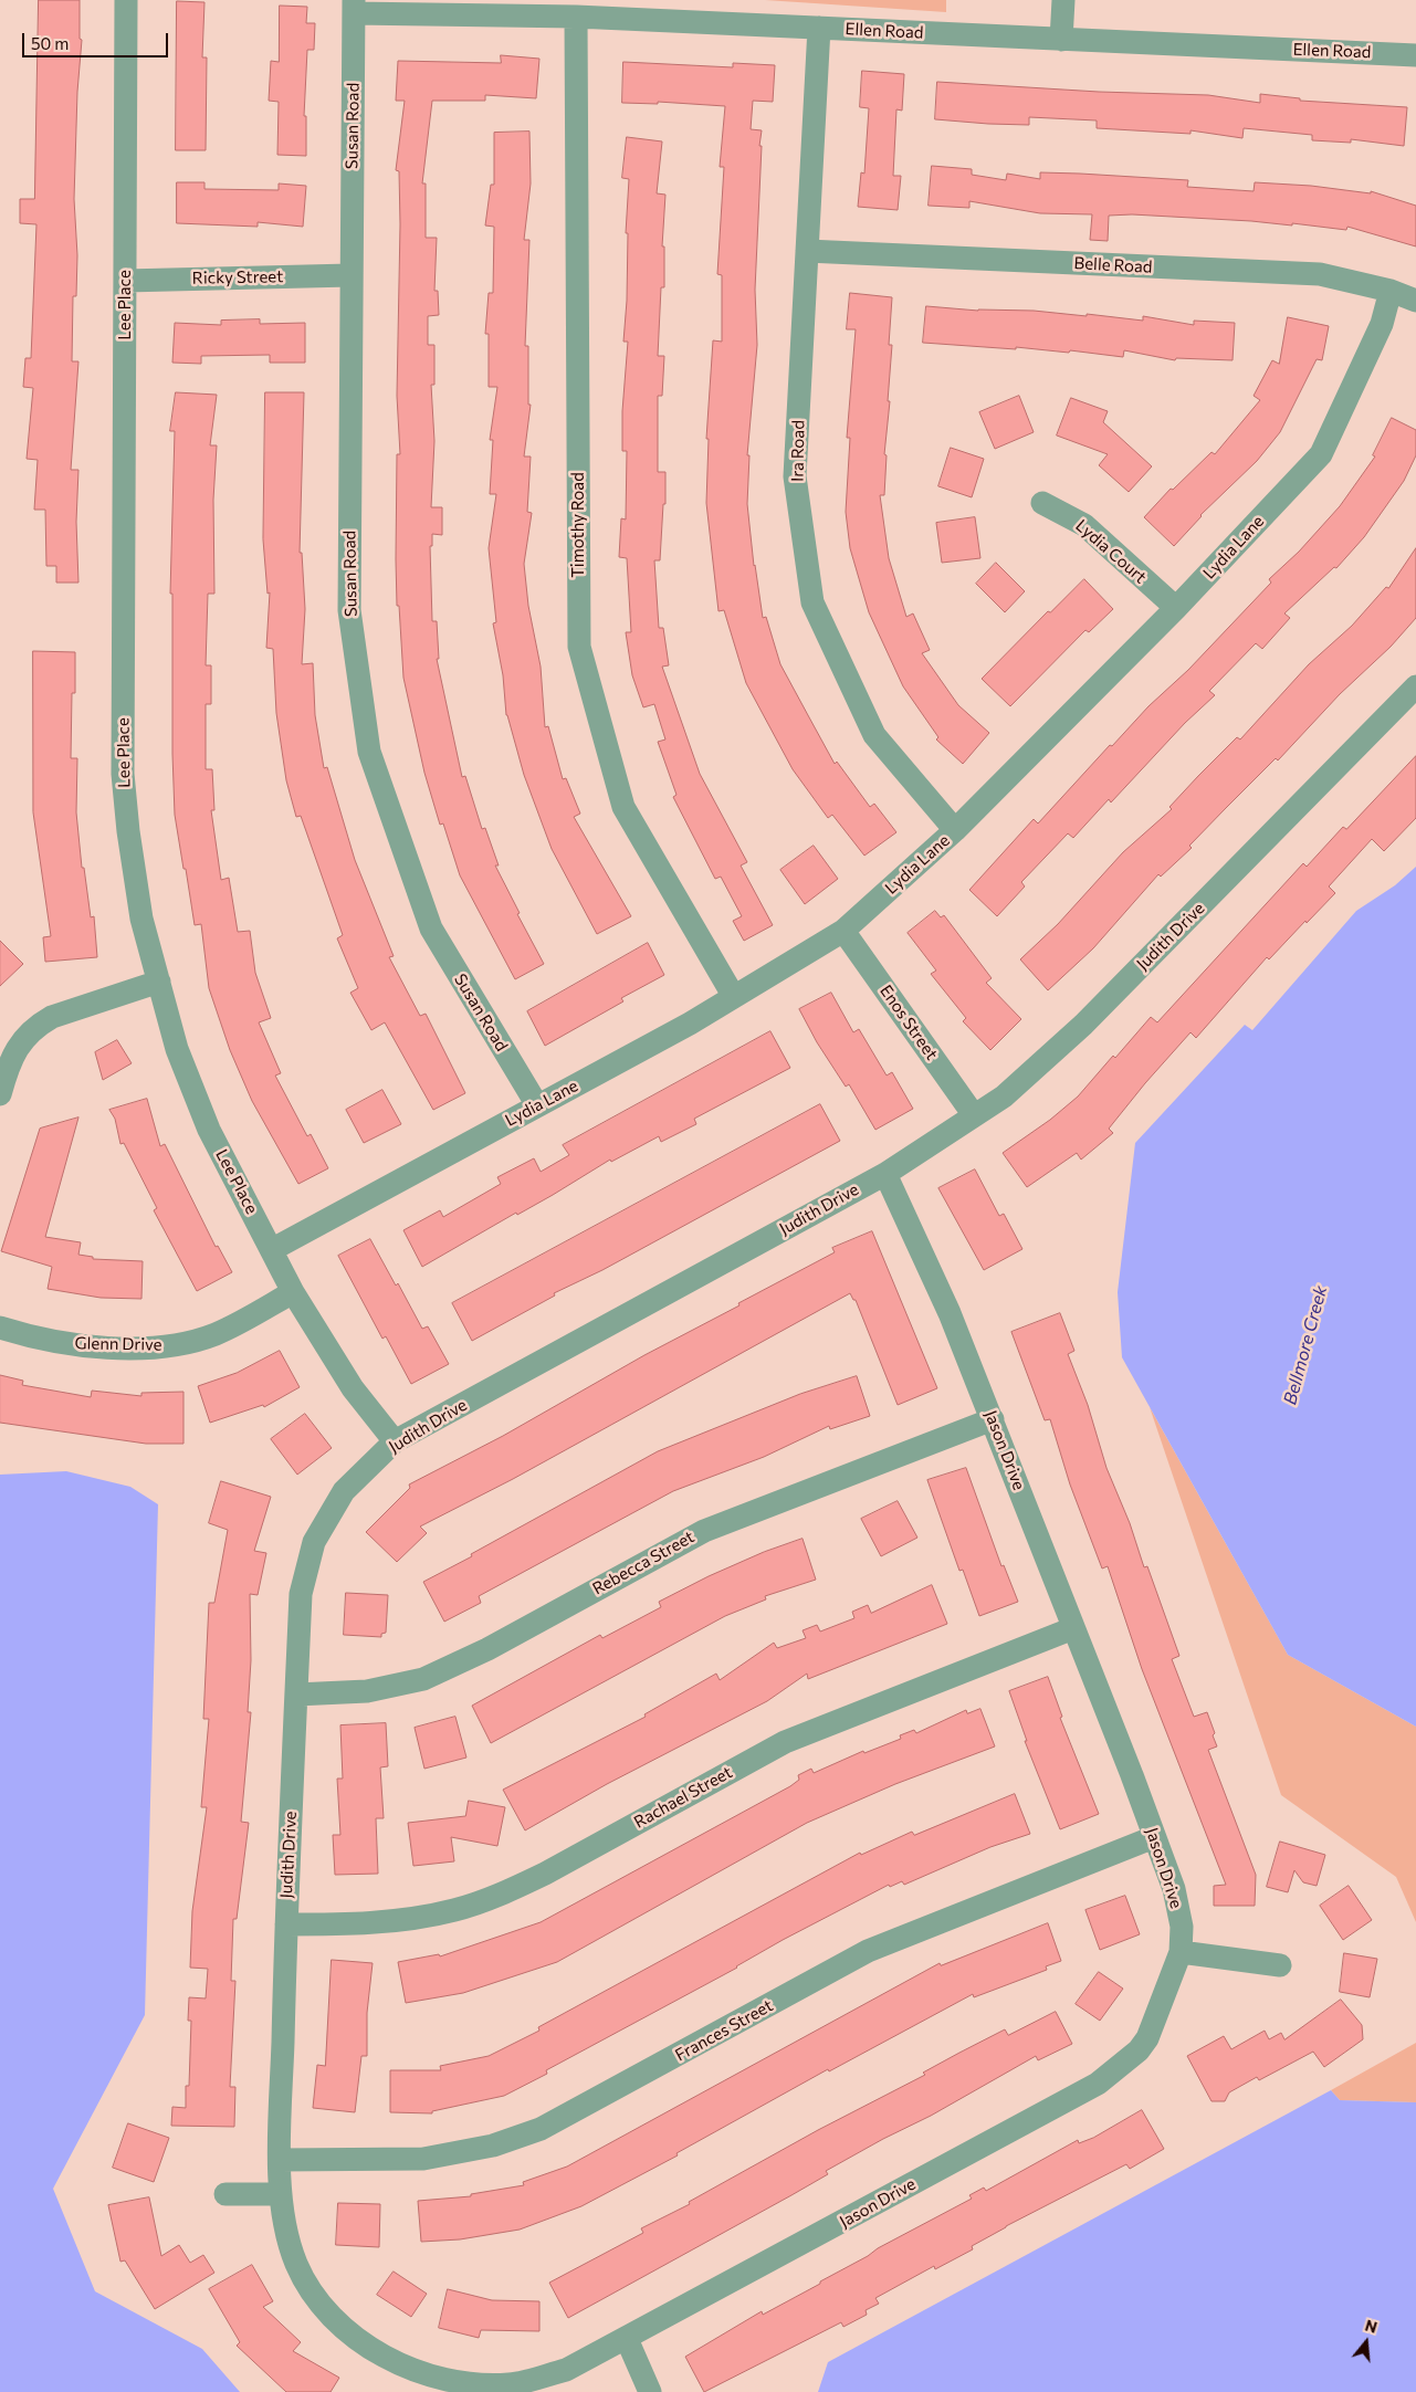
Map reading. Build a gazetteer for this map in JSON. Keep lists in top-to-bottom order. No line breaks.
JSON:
{"streets":{"street":["Ellen Road","Susan Road","Belle Road","Ricky Street","Lee Place","Ira Road","Timothy Road","Lydia Lane","Lydia Court","Judith Drive","Enos Street","Glenn Drive","Jason Drive","Rebecca Street","Rachael Street","Frances Street"]},"crossings":[["Ellen Road","Susan Road"],["Ellen Road","Ira Road"],["Ellen Road","Timothy Road"],["Susan Road","Ricky Street"],["Susan Road","Lydia Lane"],["Belle Road","Ira Road"],["Belle Road","Lydia Lane"],["Ricky Street","Lee Place"],["Lee Place","Lydia Lane"],["Lee Place","Judith Drive"],["Lee Place","Glenn Drive"],["Ira Road","Lydia Lane"],["Timothy Road","Lydia Lane"],["Lydia Lane","Lydia Court"],["Lydia Lane","Enos Street"],["Judith Drive","Enos Street"],["Judith Drive","Jason Drive"],["Judith Drive","Rebecca Street"],["Judith Drive","Rachael Street"],["Judith Drive","Frances Street"],["Jason Drive","Rebecca Street"],["Jason Drive","Rachael Street"],["Jason Drive","Frances Street"]],"water":["Bellmore Creek"],"scale_bar":"50 m","north":"top"}
